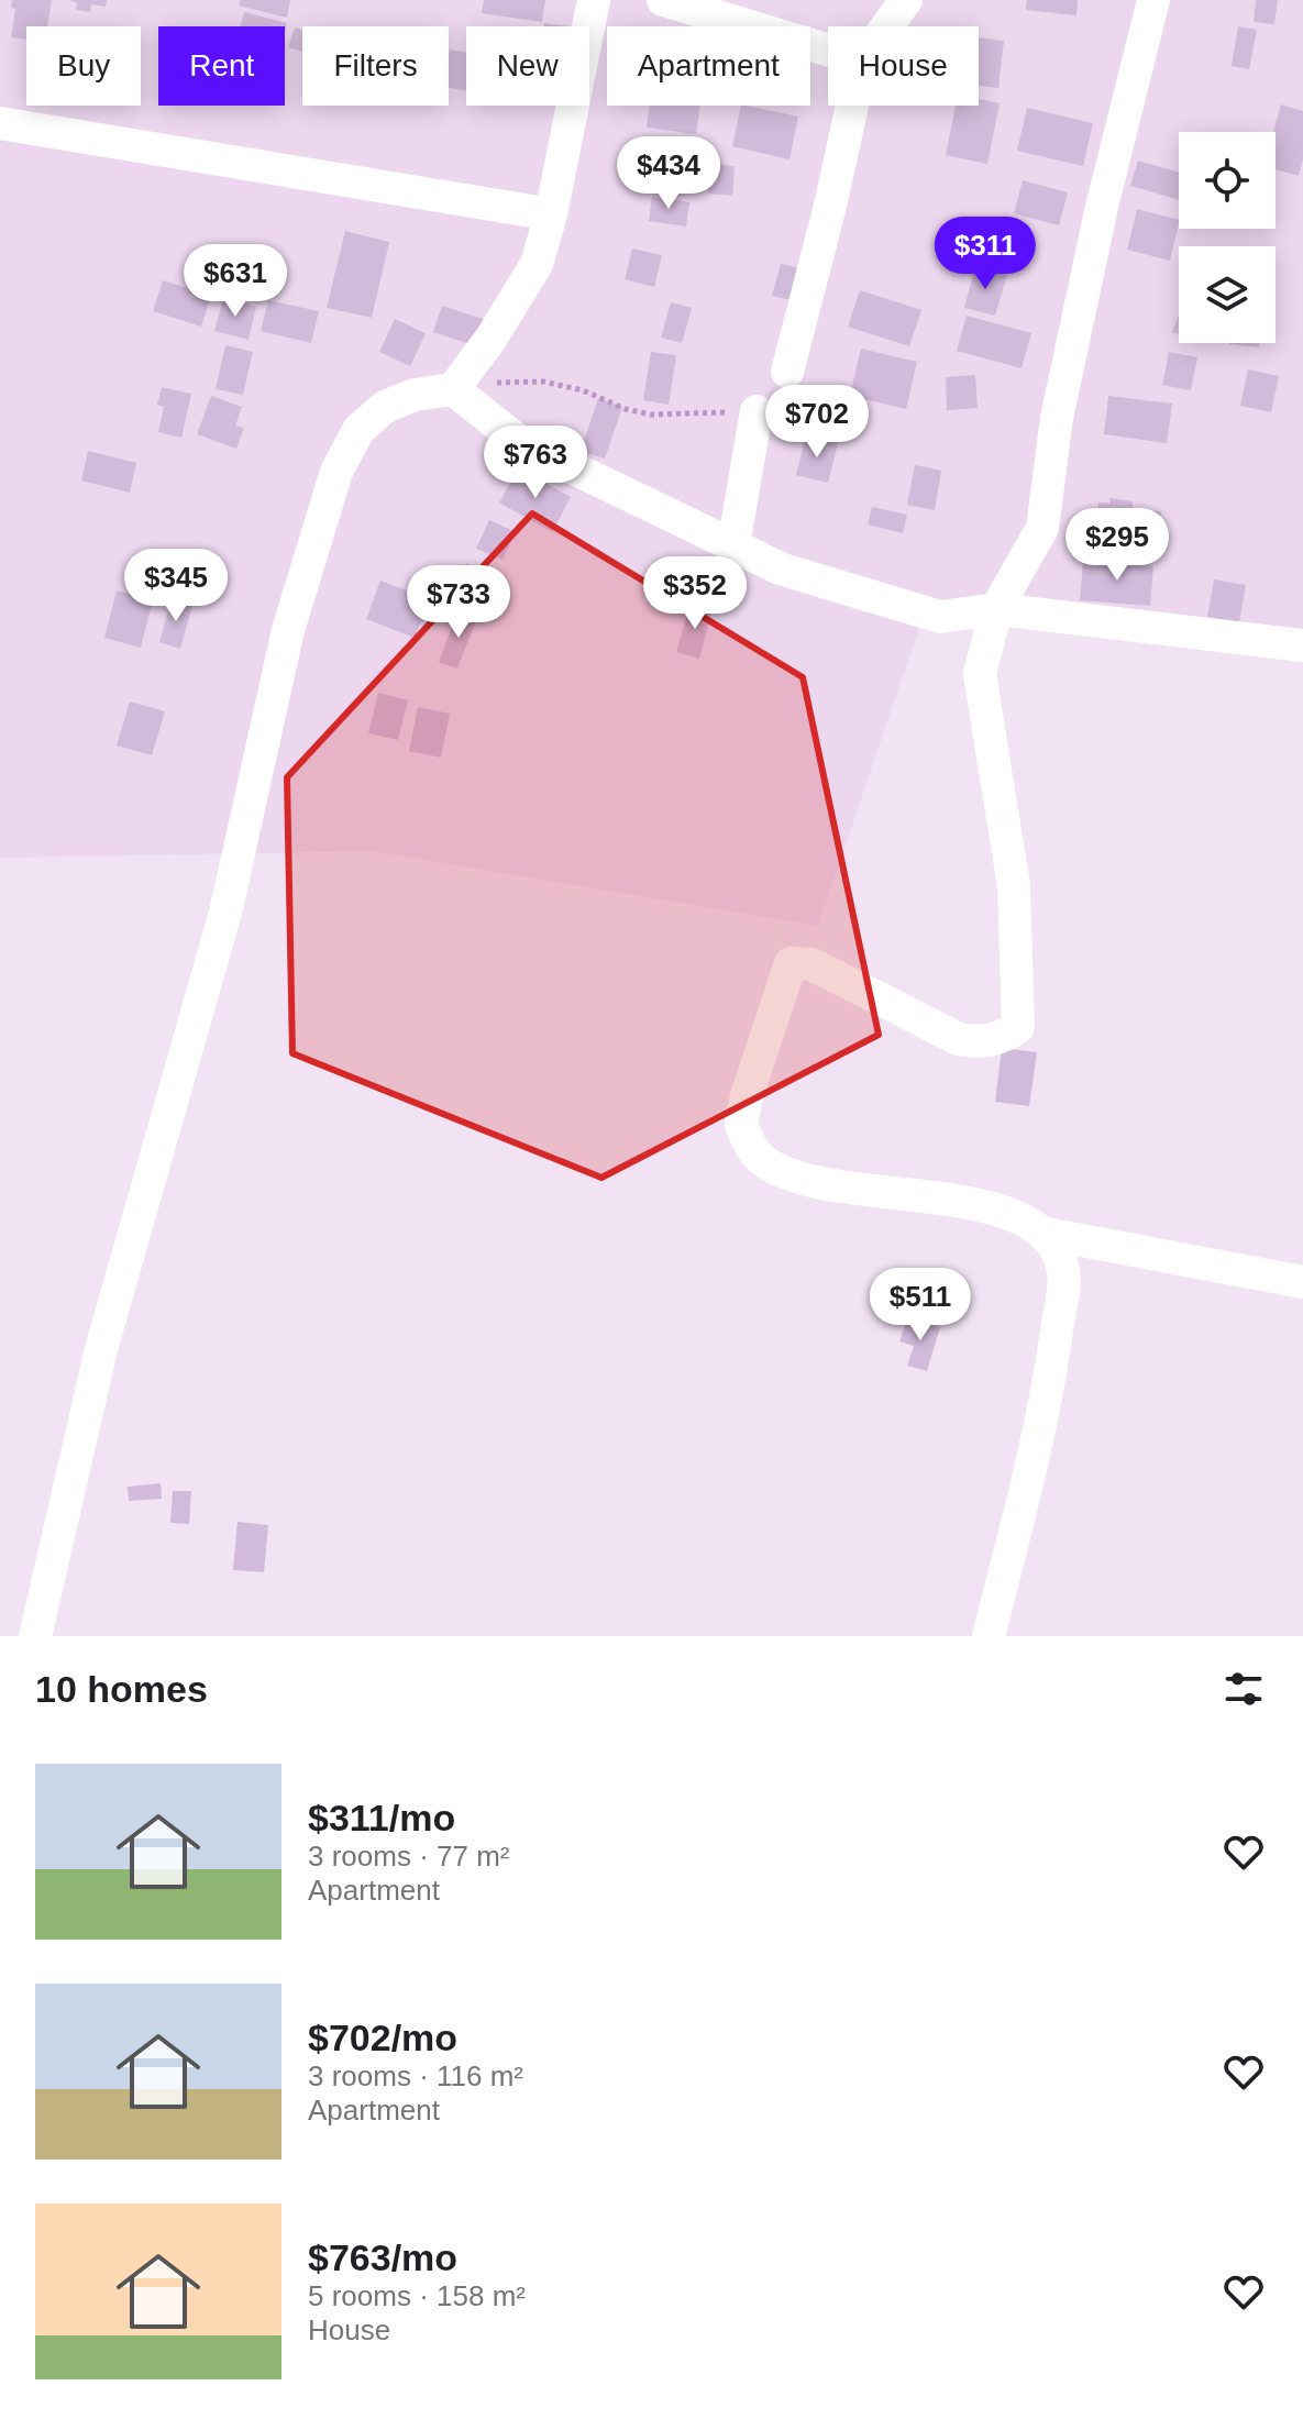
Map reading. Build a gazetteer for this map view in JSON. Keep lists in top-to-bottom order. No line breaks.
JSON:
{"page":{"chip":["Buy","Rent","Filters","New","Apartment","House"],"price":["$434","$311","$631","$702","$763","$295","$345","$352","$733","$511"],"heading":"10 homes","list":[{"name":"$311/mo","note":"3 rooms · 77 m² · Apartment"},{"name":"$702/mo","note":"3 rooms · 116 m² · Apartment"},{"name":"$763/mo","note":"5 rooms · 158 m² · House"}]}}
